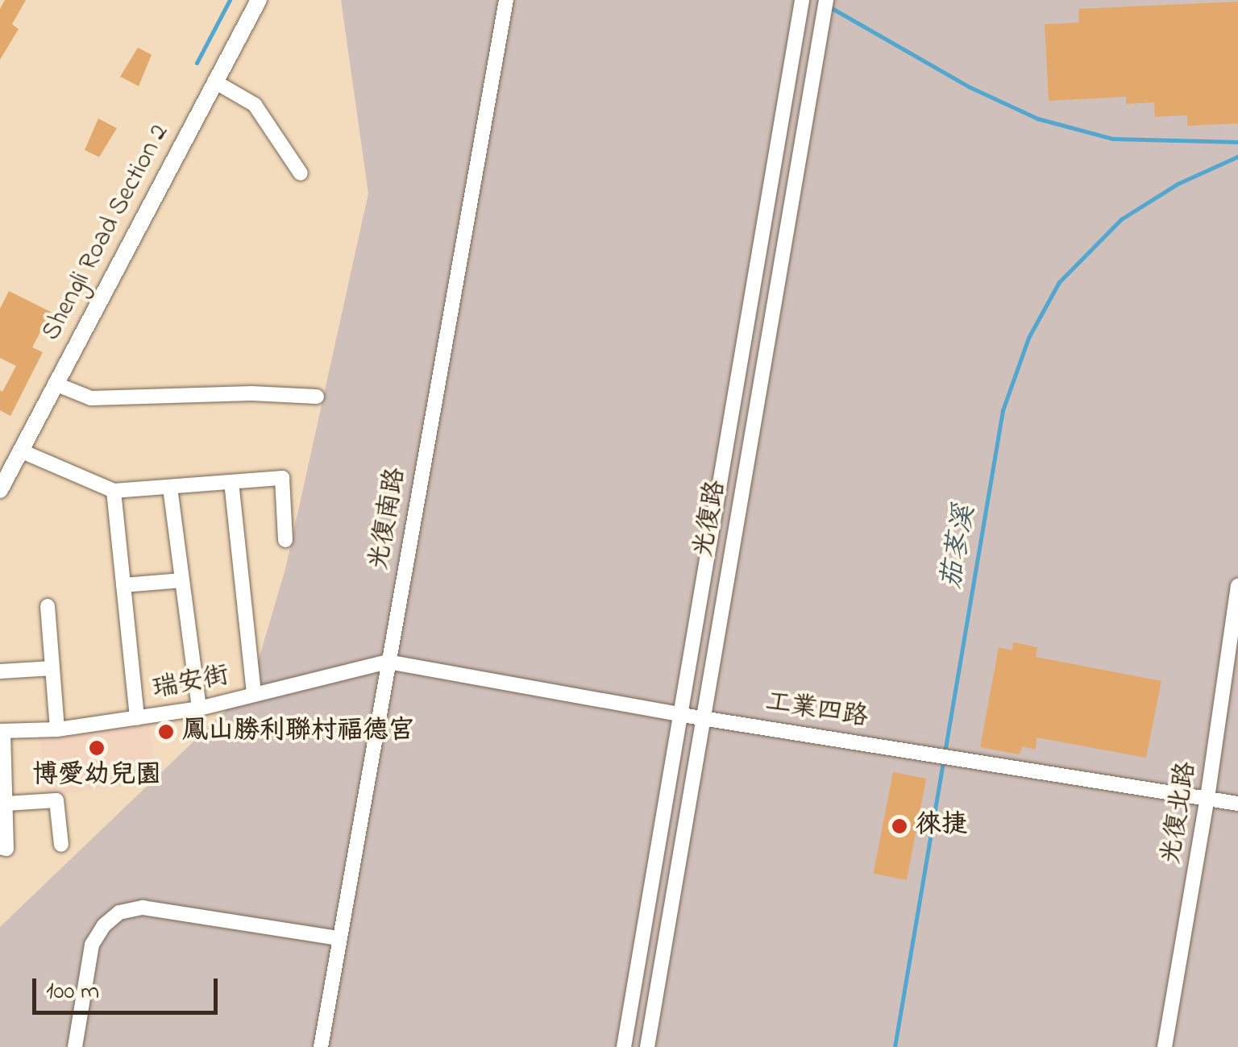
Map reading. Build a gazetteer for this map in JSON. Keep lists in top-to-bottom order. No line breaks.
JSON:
{"streets":{"main road":["Shengli Road Section 2"],"street":["光復南路","光復路","瑞安街","工業四路","光復北路"]},"crossings":[["光復南路","瑞安街"],["光復南路","工業四路"],["光復路","工業四路"],["瑞安街","工業四路"],["工業四路","光復北路"]],"water":["茄苳溪"],"places":["鳳山勝利聯村福德宮","博愛幼兒園","徠捷"],"scale_bar":"100 m"}
